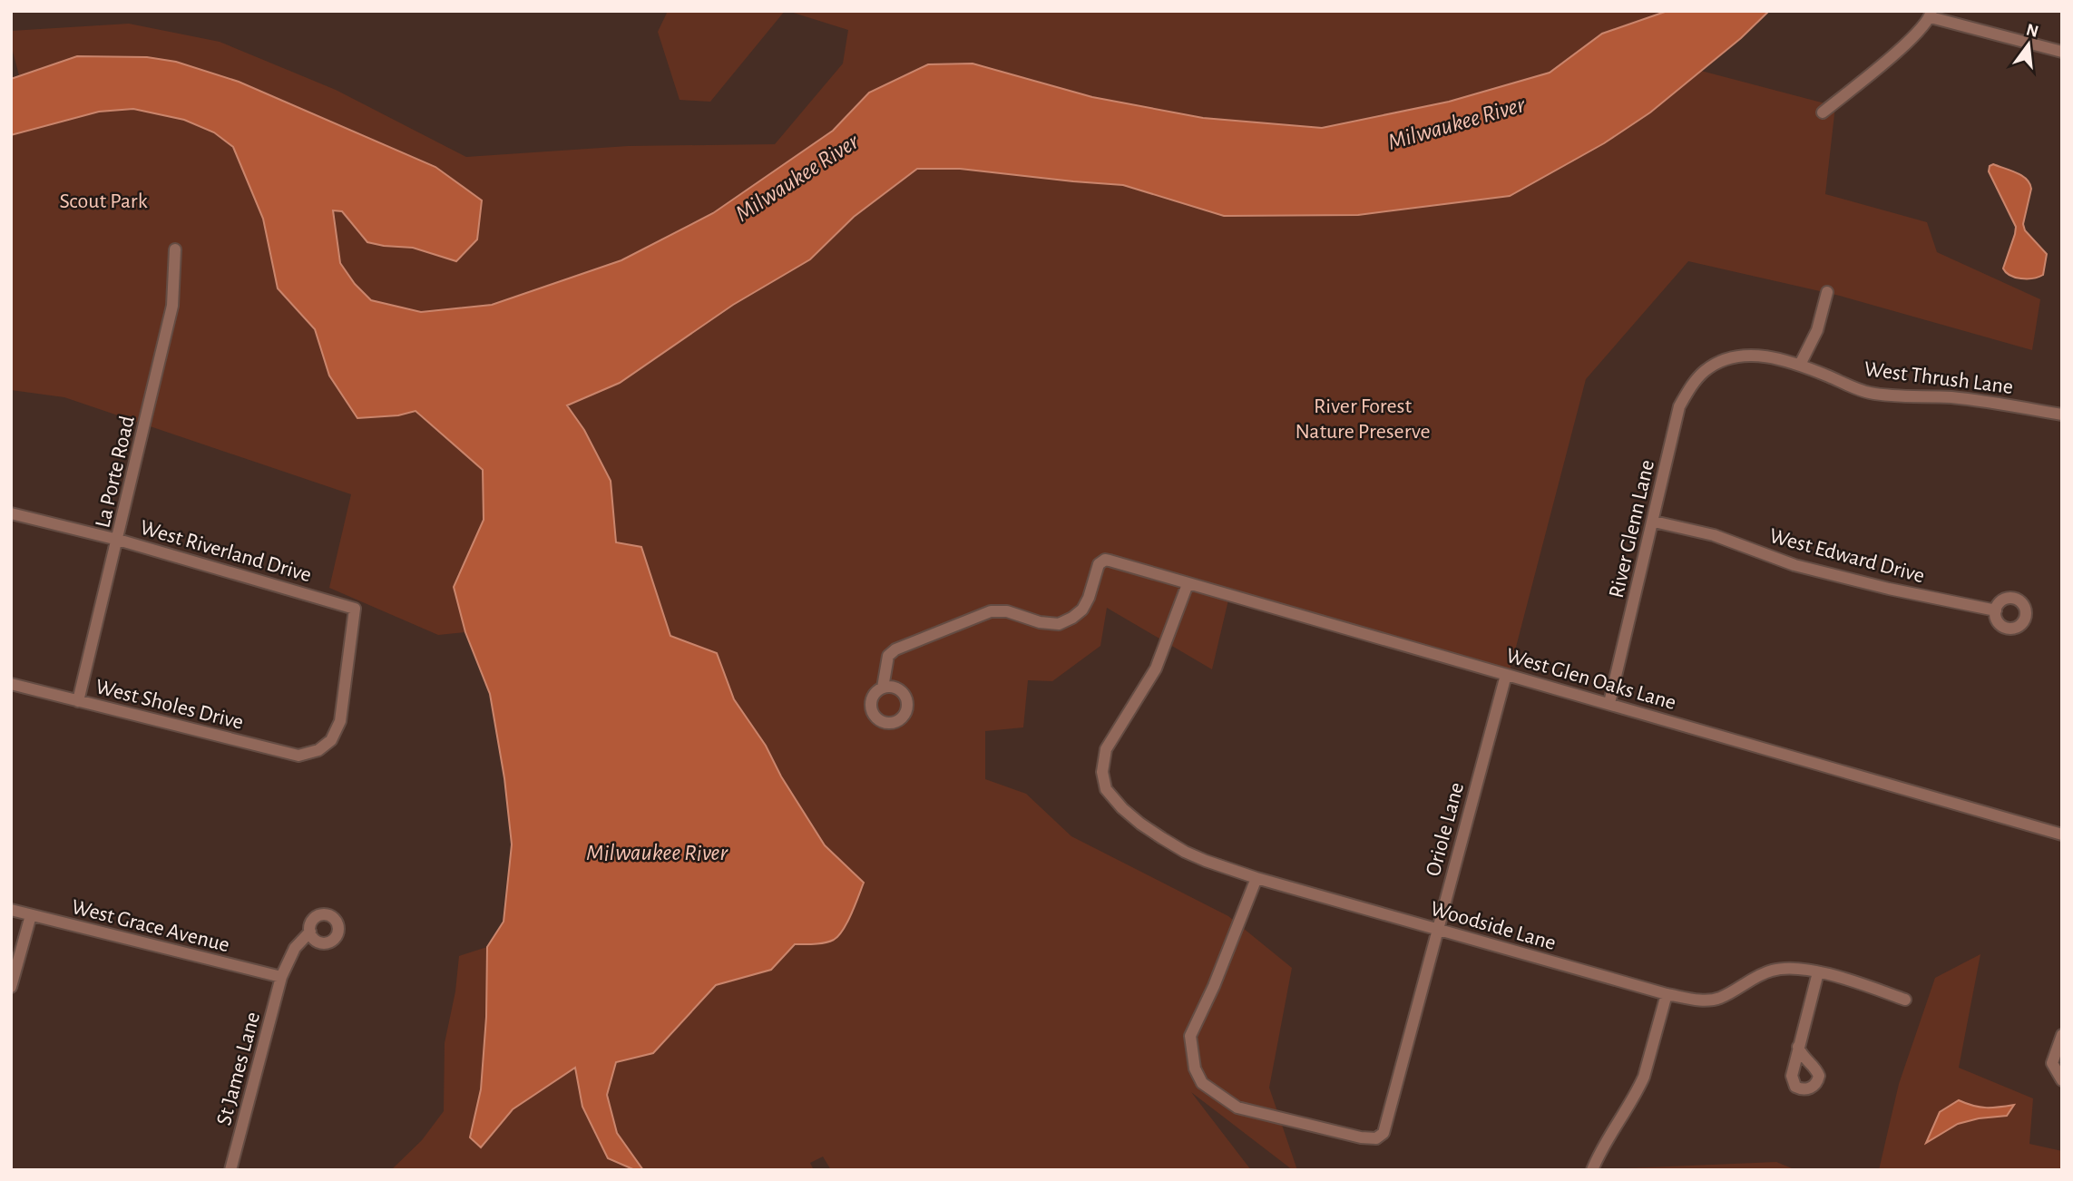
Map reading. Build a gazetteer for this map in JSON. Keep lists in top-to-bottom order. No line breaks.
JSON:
{"streets":{"street":["West Thrush Lane","La Porte Road","River Glenn Lane","West Riverland Drive","West Edward Drive","West Glen Oaks Lane","West Sholes Drive","Oriole Lane","West Grace Avenue","Woodside Lane","St James Lane"]},"crossings":[["West Thrush Lane","River Glenn Lane"],["La Porte Road","West Riverland Drive"],["La Porte Road","West Sholes Drive"],["River Glenn Lane","West Edward Drive"],["River Glenn Lane","West Glen Oaks Lane"],["West Riverland Drive","West Sholes Drive"],["West Glen Oaks Lane","Oriole Lane"],["West Glen Oaks Lane","Woodside Lane"],["Oriole Lane","Woodside Lane"],["West Grace Avenue","St James Lane"]],"water":["Milwaukee River"],"parks":["Scout Park","River Forest Nature Preserve"],"north":"top"}
